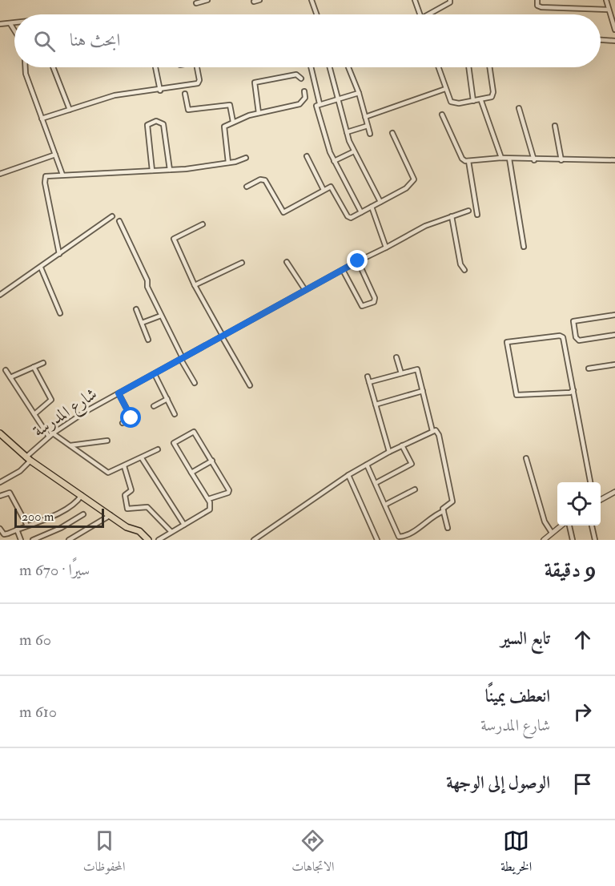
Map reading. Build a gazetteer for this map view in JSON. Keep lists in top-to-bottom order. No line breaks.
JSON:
{"streets":{"street":["شارع المدرسة"]},"scale_bar":"200 m","page":{"search":"ابحث هنا","scale":"200 m","heading":["9 دقيقة","سيرًا · 670 m"],"list":[["تابع السير","60 m"],["انعطف يمينًا","شارع المدرسة","610 m"],"الوصول إلى الوجهة"],"nav":["الخريطة","الاتجاهات","المحفوظات"]}}
